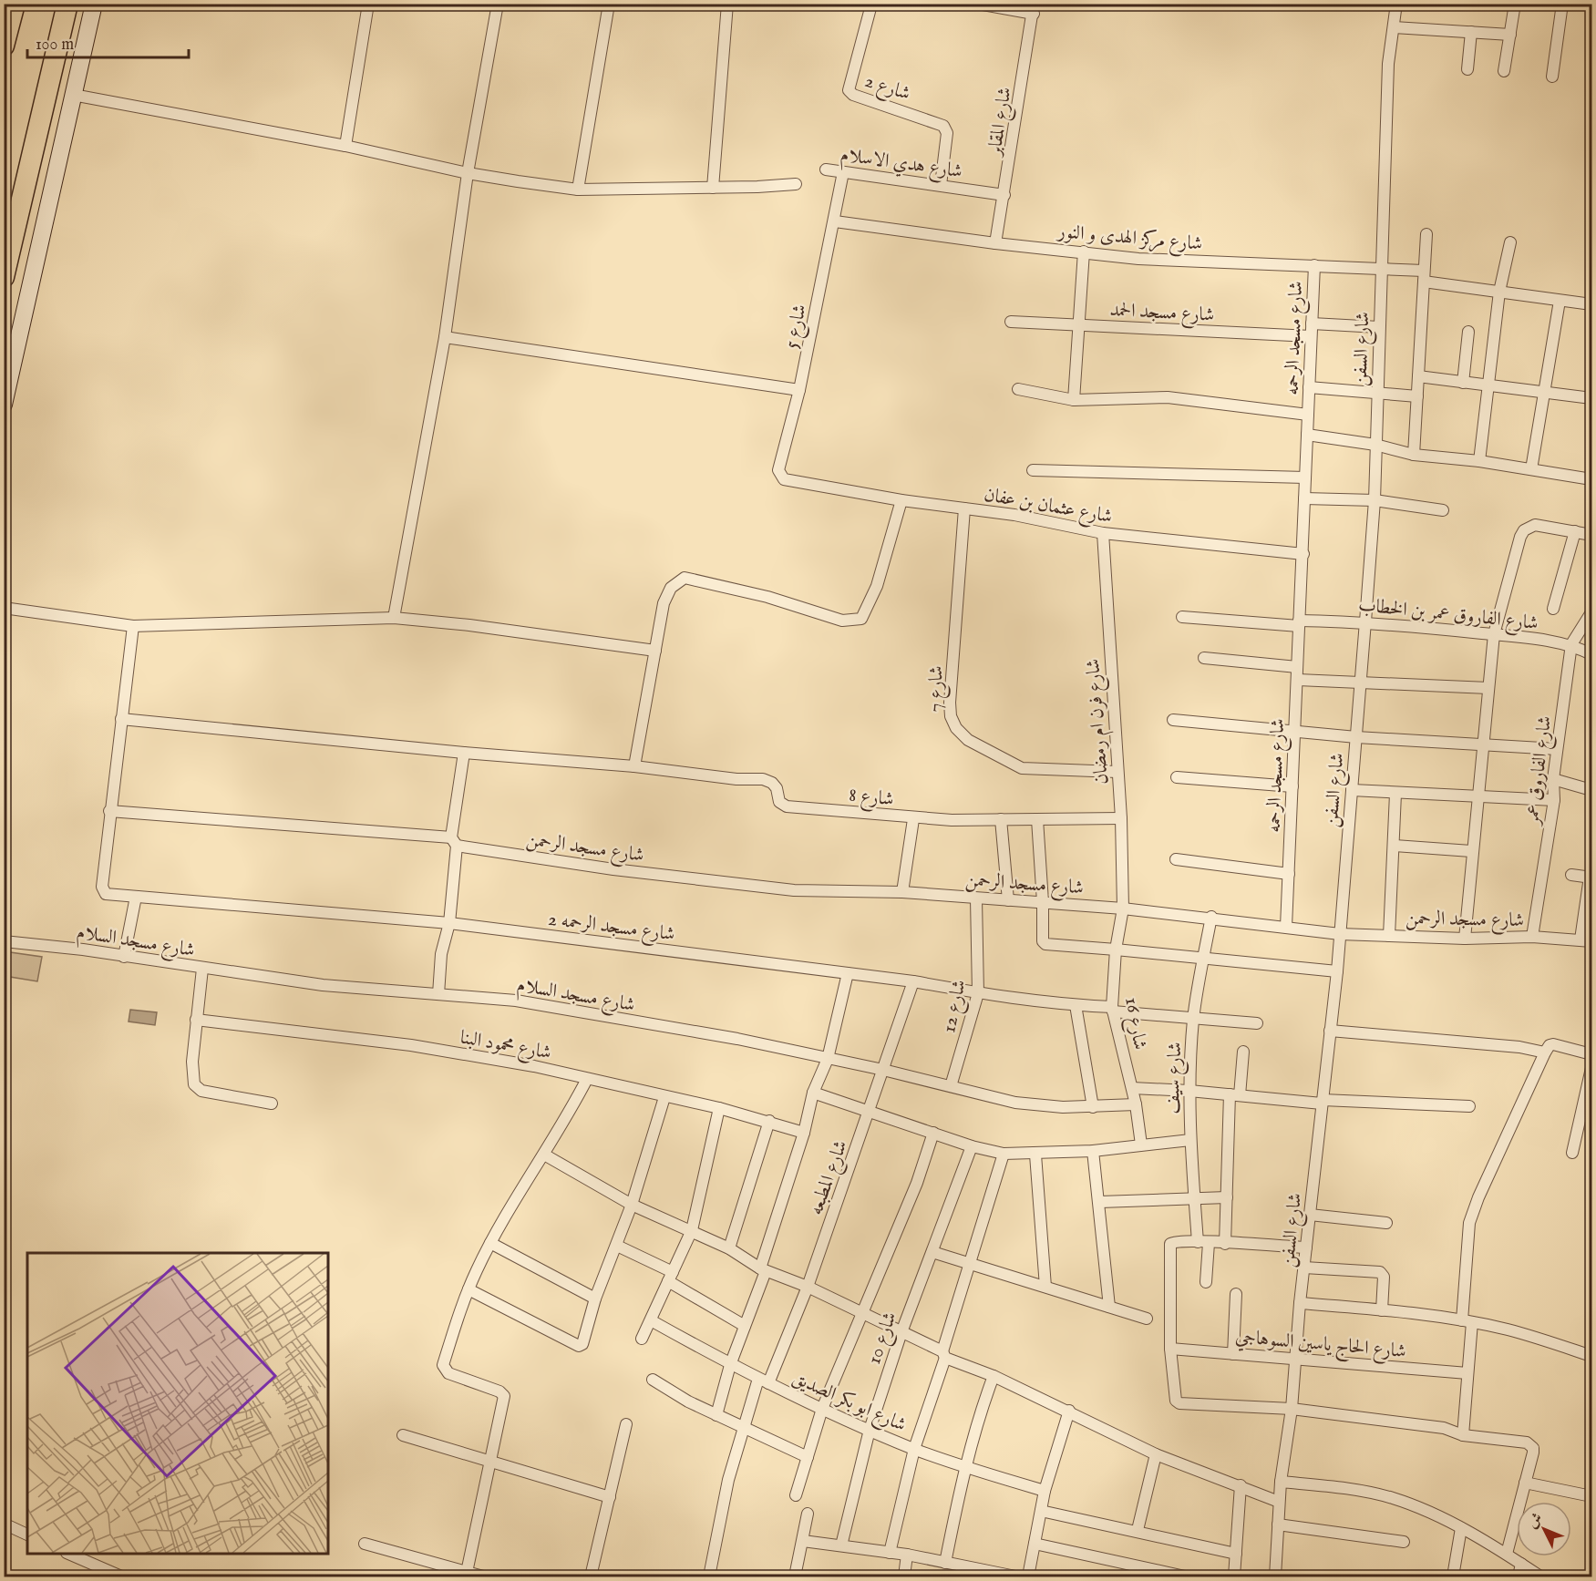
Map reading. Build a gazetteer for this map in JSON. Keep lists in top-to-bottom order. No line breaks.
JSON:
{"streets":{"street":["شارع 2","شارع المقابر","شارع هدي الاسلام","شارع مركز الهدى و النور","شارع مسجد الحمد","شارع 5","شارع مسجد الرحمه","شارع السفن","شارع عثمان بن عفان","شارع الفاروق عمر بن الخطاب","شارع 7","شارع فرن ام رمضان","شارع الفاروق عمر","شارع 8","شارع مسجد الرحمن","شارع مسجد الرحمه 2","شارع مسجد السلام","شارع 12","شارع 16","شارع محمود البنا","شارع سيف","شارع المطبعه","شارع 10","شارع الحاج ياسين السوهاجي","شارع ابو بكر الصديق"]},"crossings":[["شارع 2","شارع هدي الاسلام"],["شارع المقابر","شارع هدي الاسلام"],["شارع المقابر","شارع مركز الهدى و النور"],["شارع هدي الاسلام","شارع 5"],["شارع مركز الهدى و النور","شارع 5"],["شارع مركز الهدى و النور","شارع مسجد الرحمه"],["شارع مركز الهدى و النور","شارع السفن"],["شارع مسجد الحمد","شارع مسجد الرحمه"],["شارع 5","شارع عثمان بن عفان"],["شارع مسجد الرحمه","شارع عثمان بن عفان"],["شارع مسجد الرحمه","شارع الفاروق عمر بن الخطاب"],["شارع مسجد الرحمه","شارع مسجد الرحمن"],["شارع السفن","شارع الفاروق عمر بن الخطاب"],["شارع السفن","شارع مسجد الرحمن"],["شارع السفن","شارع الحاج ياسين السوهاجي"],["شارع عثمان بن عفان","شارع 7"],["شارع عثمان بن عفان","شارع فرن ام رمضان"],["شارع الفاروق عمر بن الخطاب","شارع الفاروق عمر"],["شارع 7","شارع فرن ام رمضان"],["شارع فرن ام رمضان","شارع 8"],["شارع فرن ام رمضان","شارع مسجد الرحمن"],["شارع فرن ام رمضان","شارع 16"],["شارع الفاروق عمر","شارع مسجد الرحمن"],["شارع مسجد الرحمن","شارع مسجد الرحمه 2"],["شارع مسجد الرحمن","شارع 12"],["شارع مسجد الرحمن","شارع 16"],["شارع مسجد الرحمن","شارع سيف"],["شارع مسجد الرحمه 2","شارع 12"],["شارع مسجد الرحمه 2","شارع 16"],["شارع مسجد الرحمه 2","شارع المطبعه"],["شارع مسجد السلام","شارع 12"],["شارع مسجد السلام","شارع 16"],["شارع مسجد السلام","شارع المطبعه"],["شارع المطبعه","شارع ابو بكر الصديق"],["شارع 10","شارع ابو بكر الصديق"]],"scale_bar":"100 m","north":"top left"}
